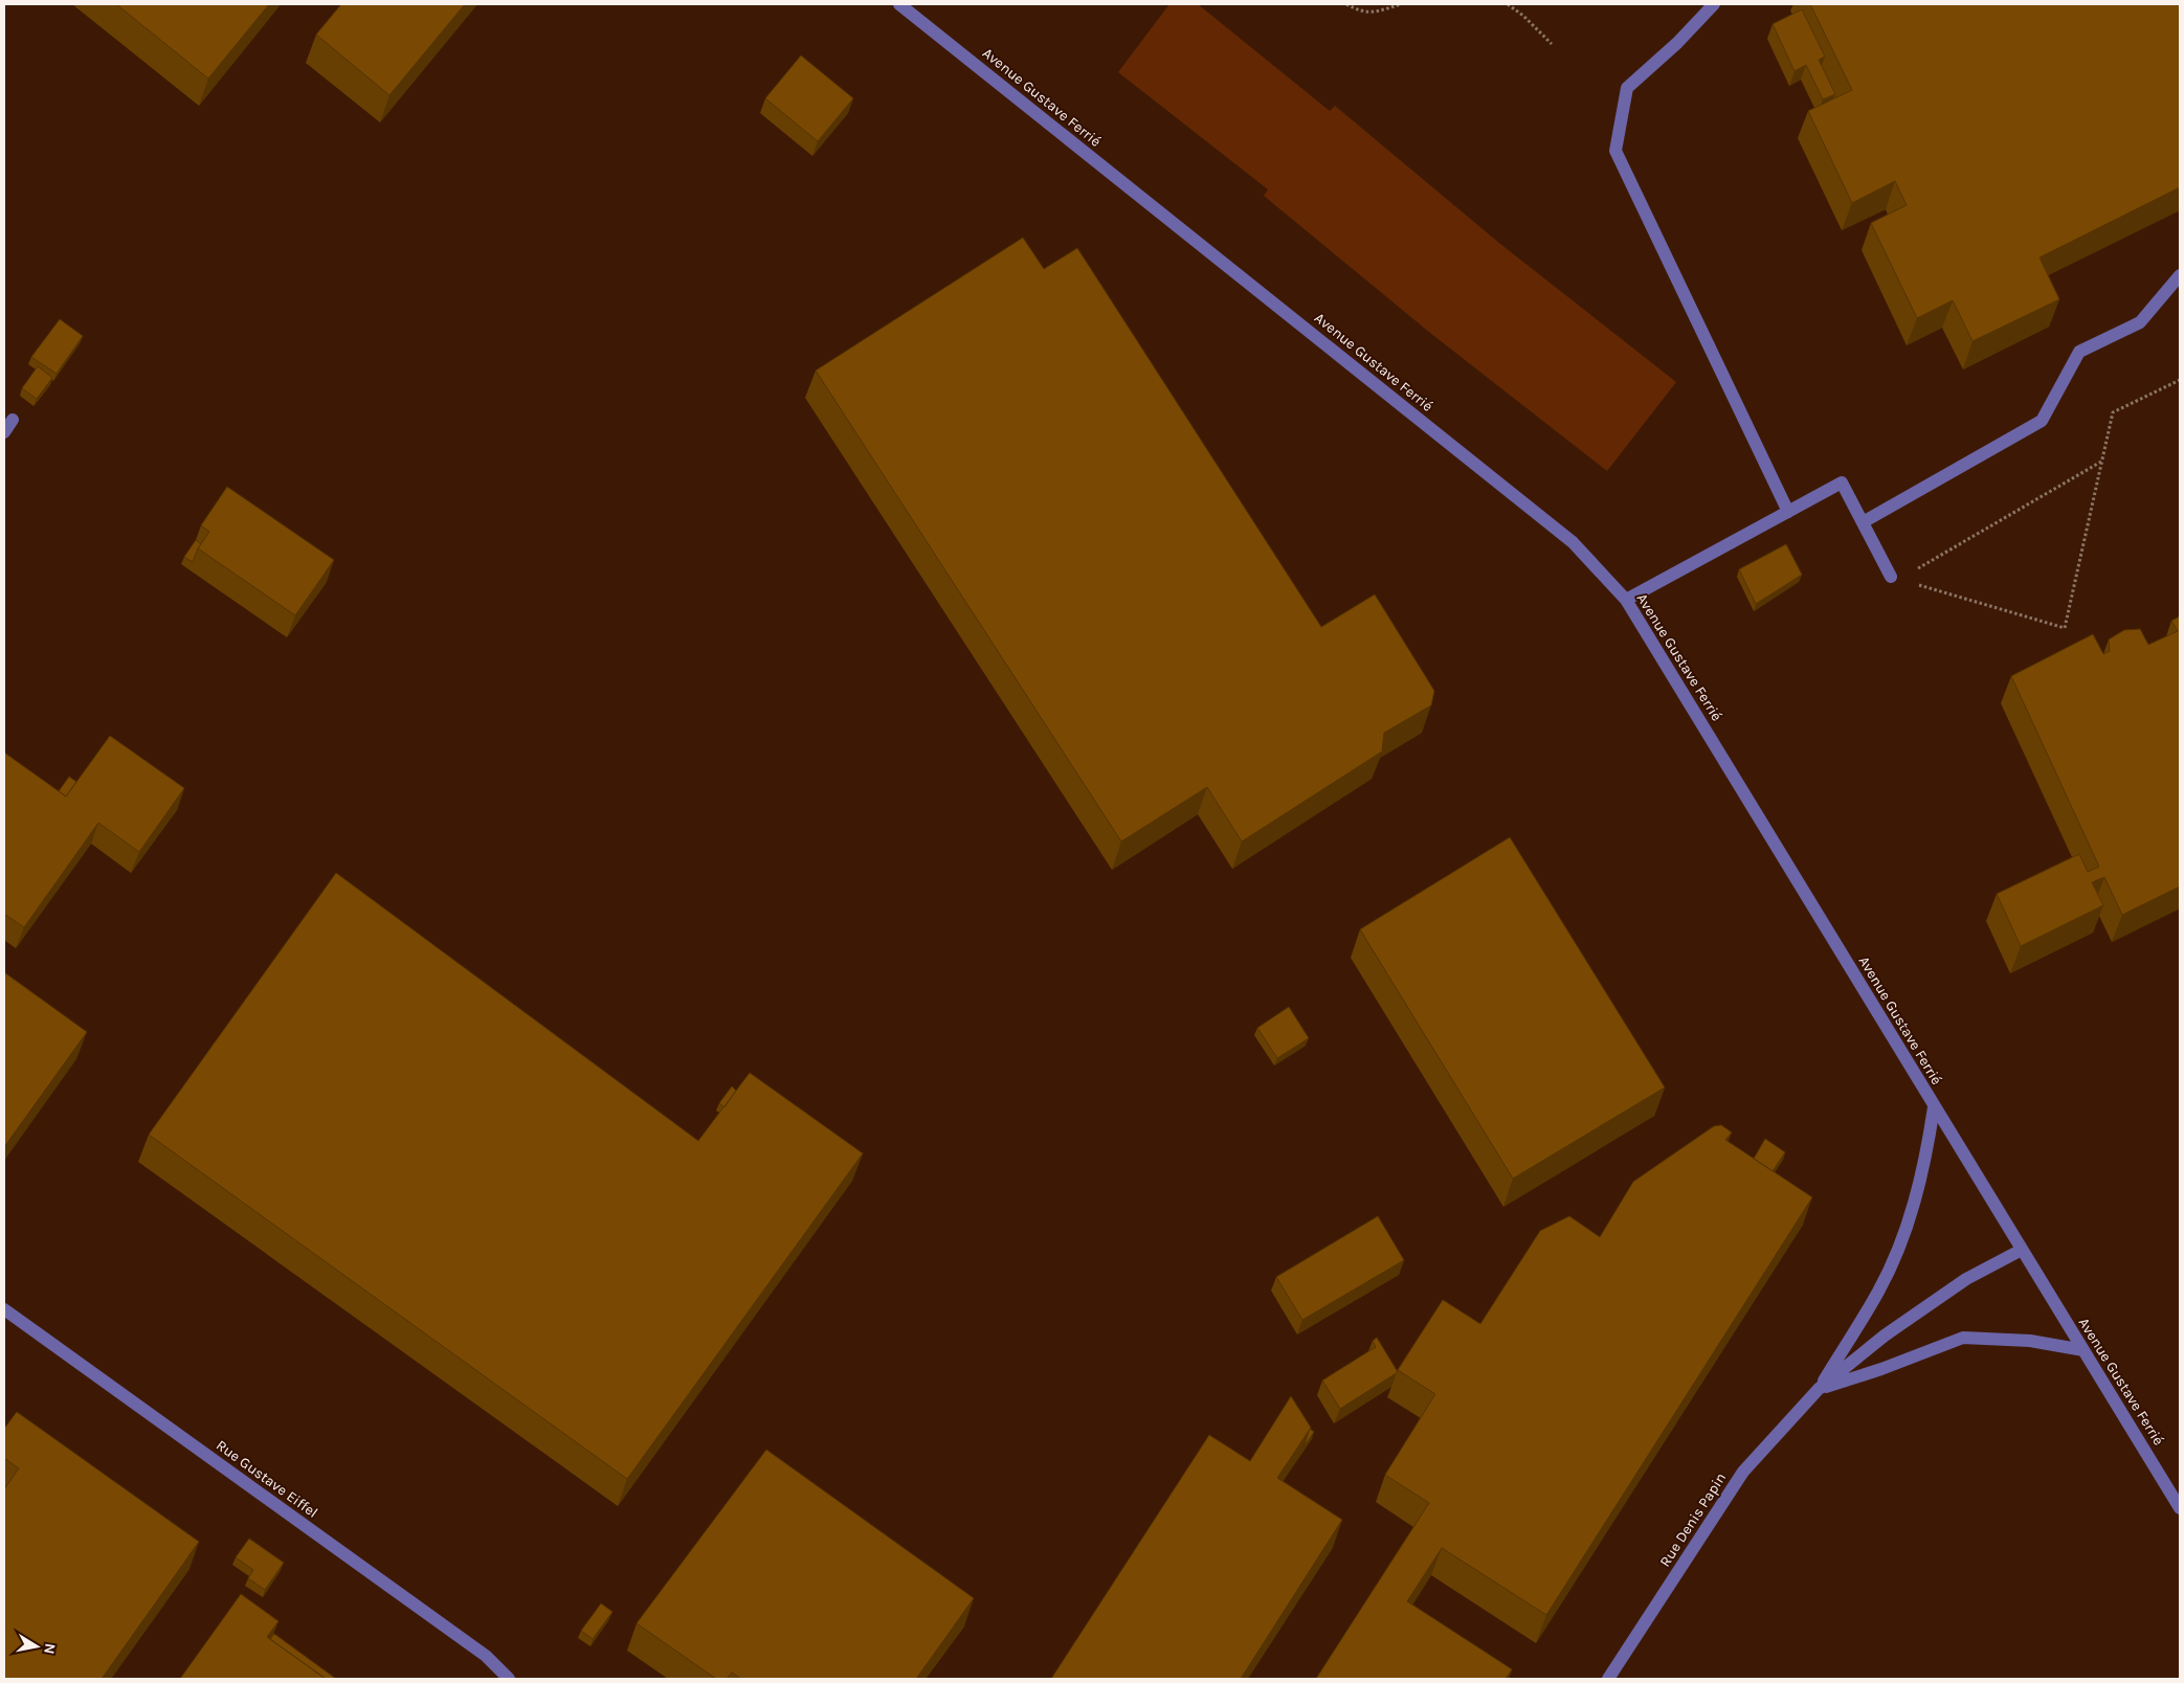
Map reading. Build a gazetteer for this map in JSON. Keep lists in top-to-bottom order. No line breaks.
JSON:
{"streets":{"street":["Avenue Gustave Ferrié","Rue Gustave Eiffel","Rue Denis Papin"]},"crossings":[["Avenue Gustave Ferrié","Rue Denis Papin"]],"north":"right"}
